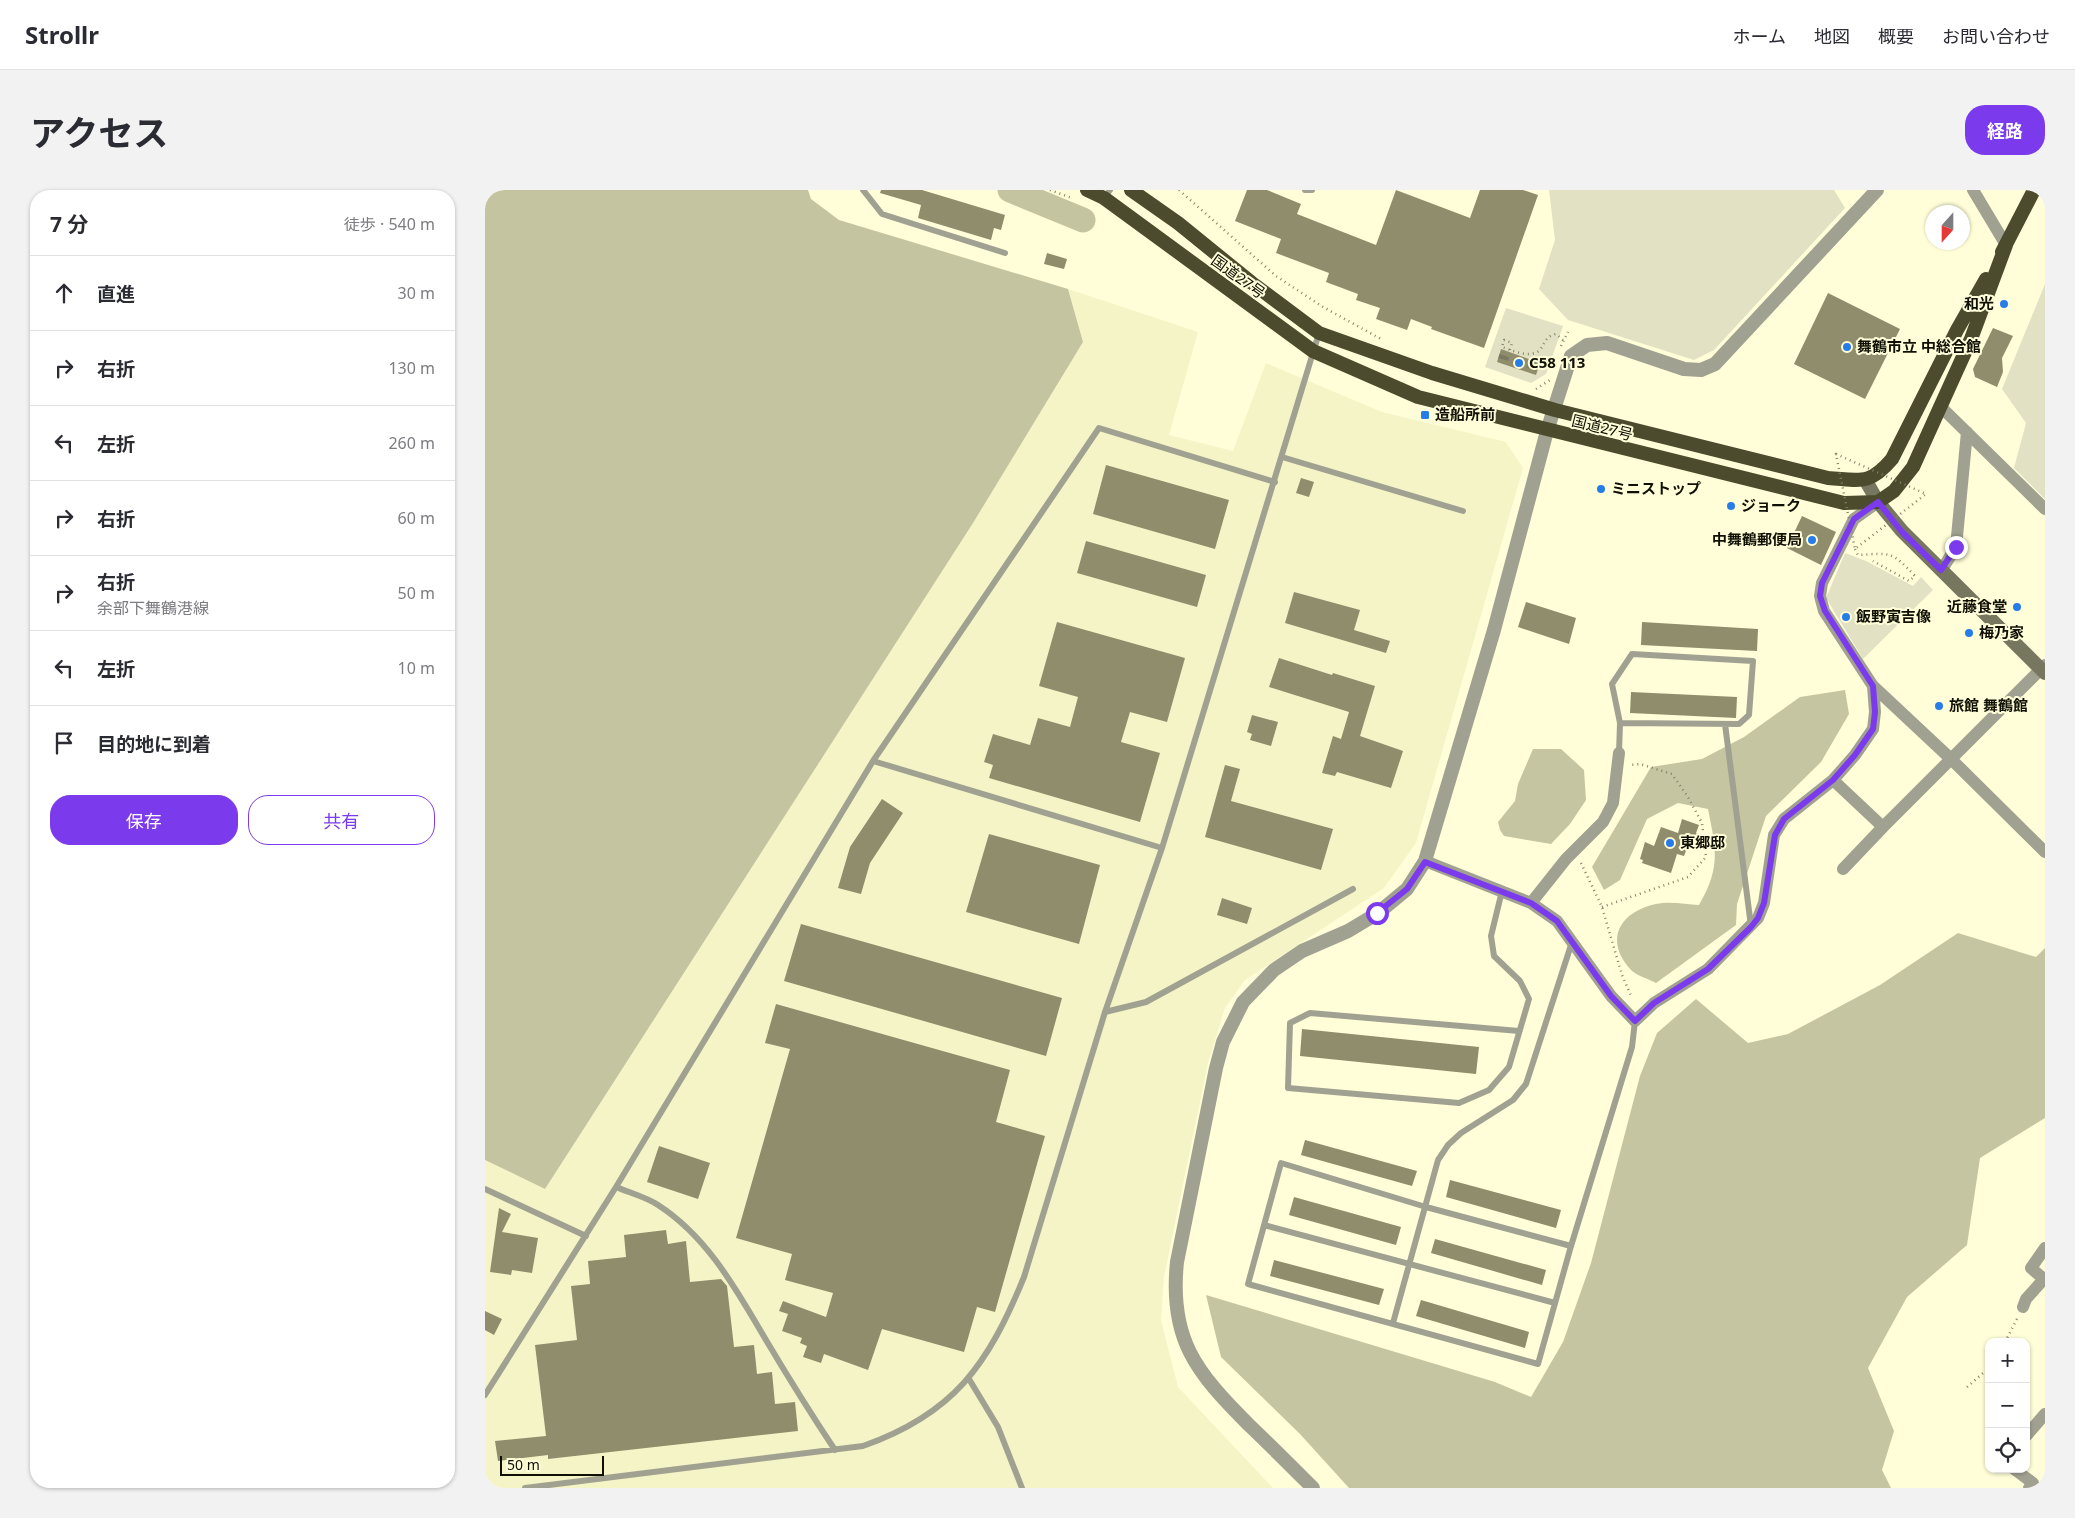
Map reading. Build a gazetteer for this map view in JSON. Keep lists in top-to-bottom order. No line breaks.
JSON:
{"streets":{"highway":["国道27号"]},"places":{"other":["和光","舞鶴市立 中総合館","C58 113","ミニストップ","ジョーク","中舞鶴郵便局","近藤食堂","飯野寅吉像","梅乃家","旅館 舞鶴館","東郷邸"],"transit":["造船所前"]},"scale_bar":"50 m","north":"bottom","page":{"header":"Strollr","nav":["ホーム","地図","概要","お問い合わせ"],"title":"アクセス","buttons":["経路",["保存","共有"]],"heading":["7 分","徒歩 · 540 m"],"list":[["直進","30 m"],["右折","130 m"],["左折","260 m"],["右折","60 m"],["右折","余部下舞鶴港線","50 m"],["左折","10 m"],"目的地に到着"],"map_buttons":["+","−"],"scale":"50 m"}}
